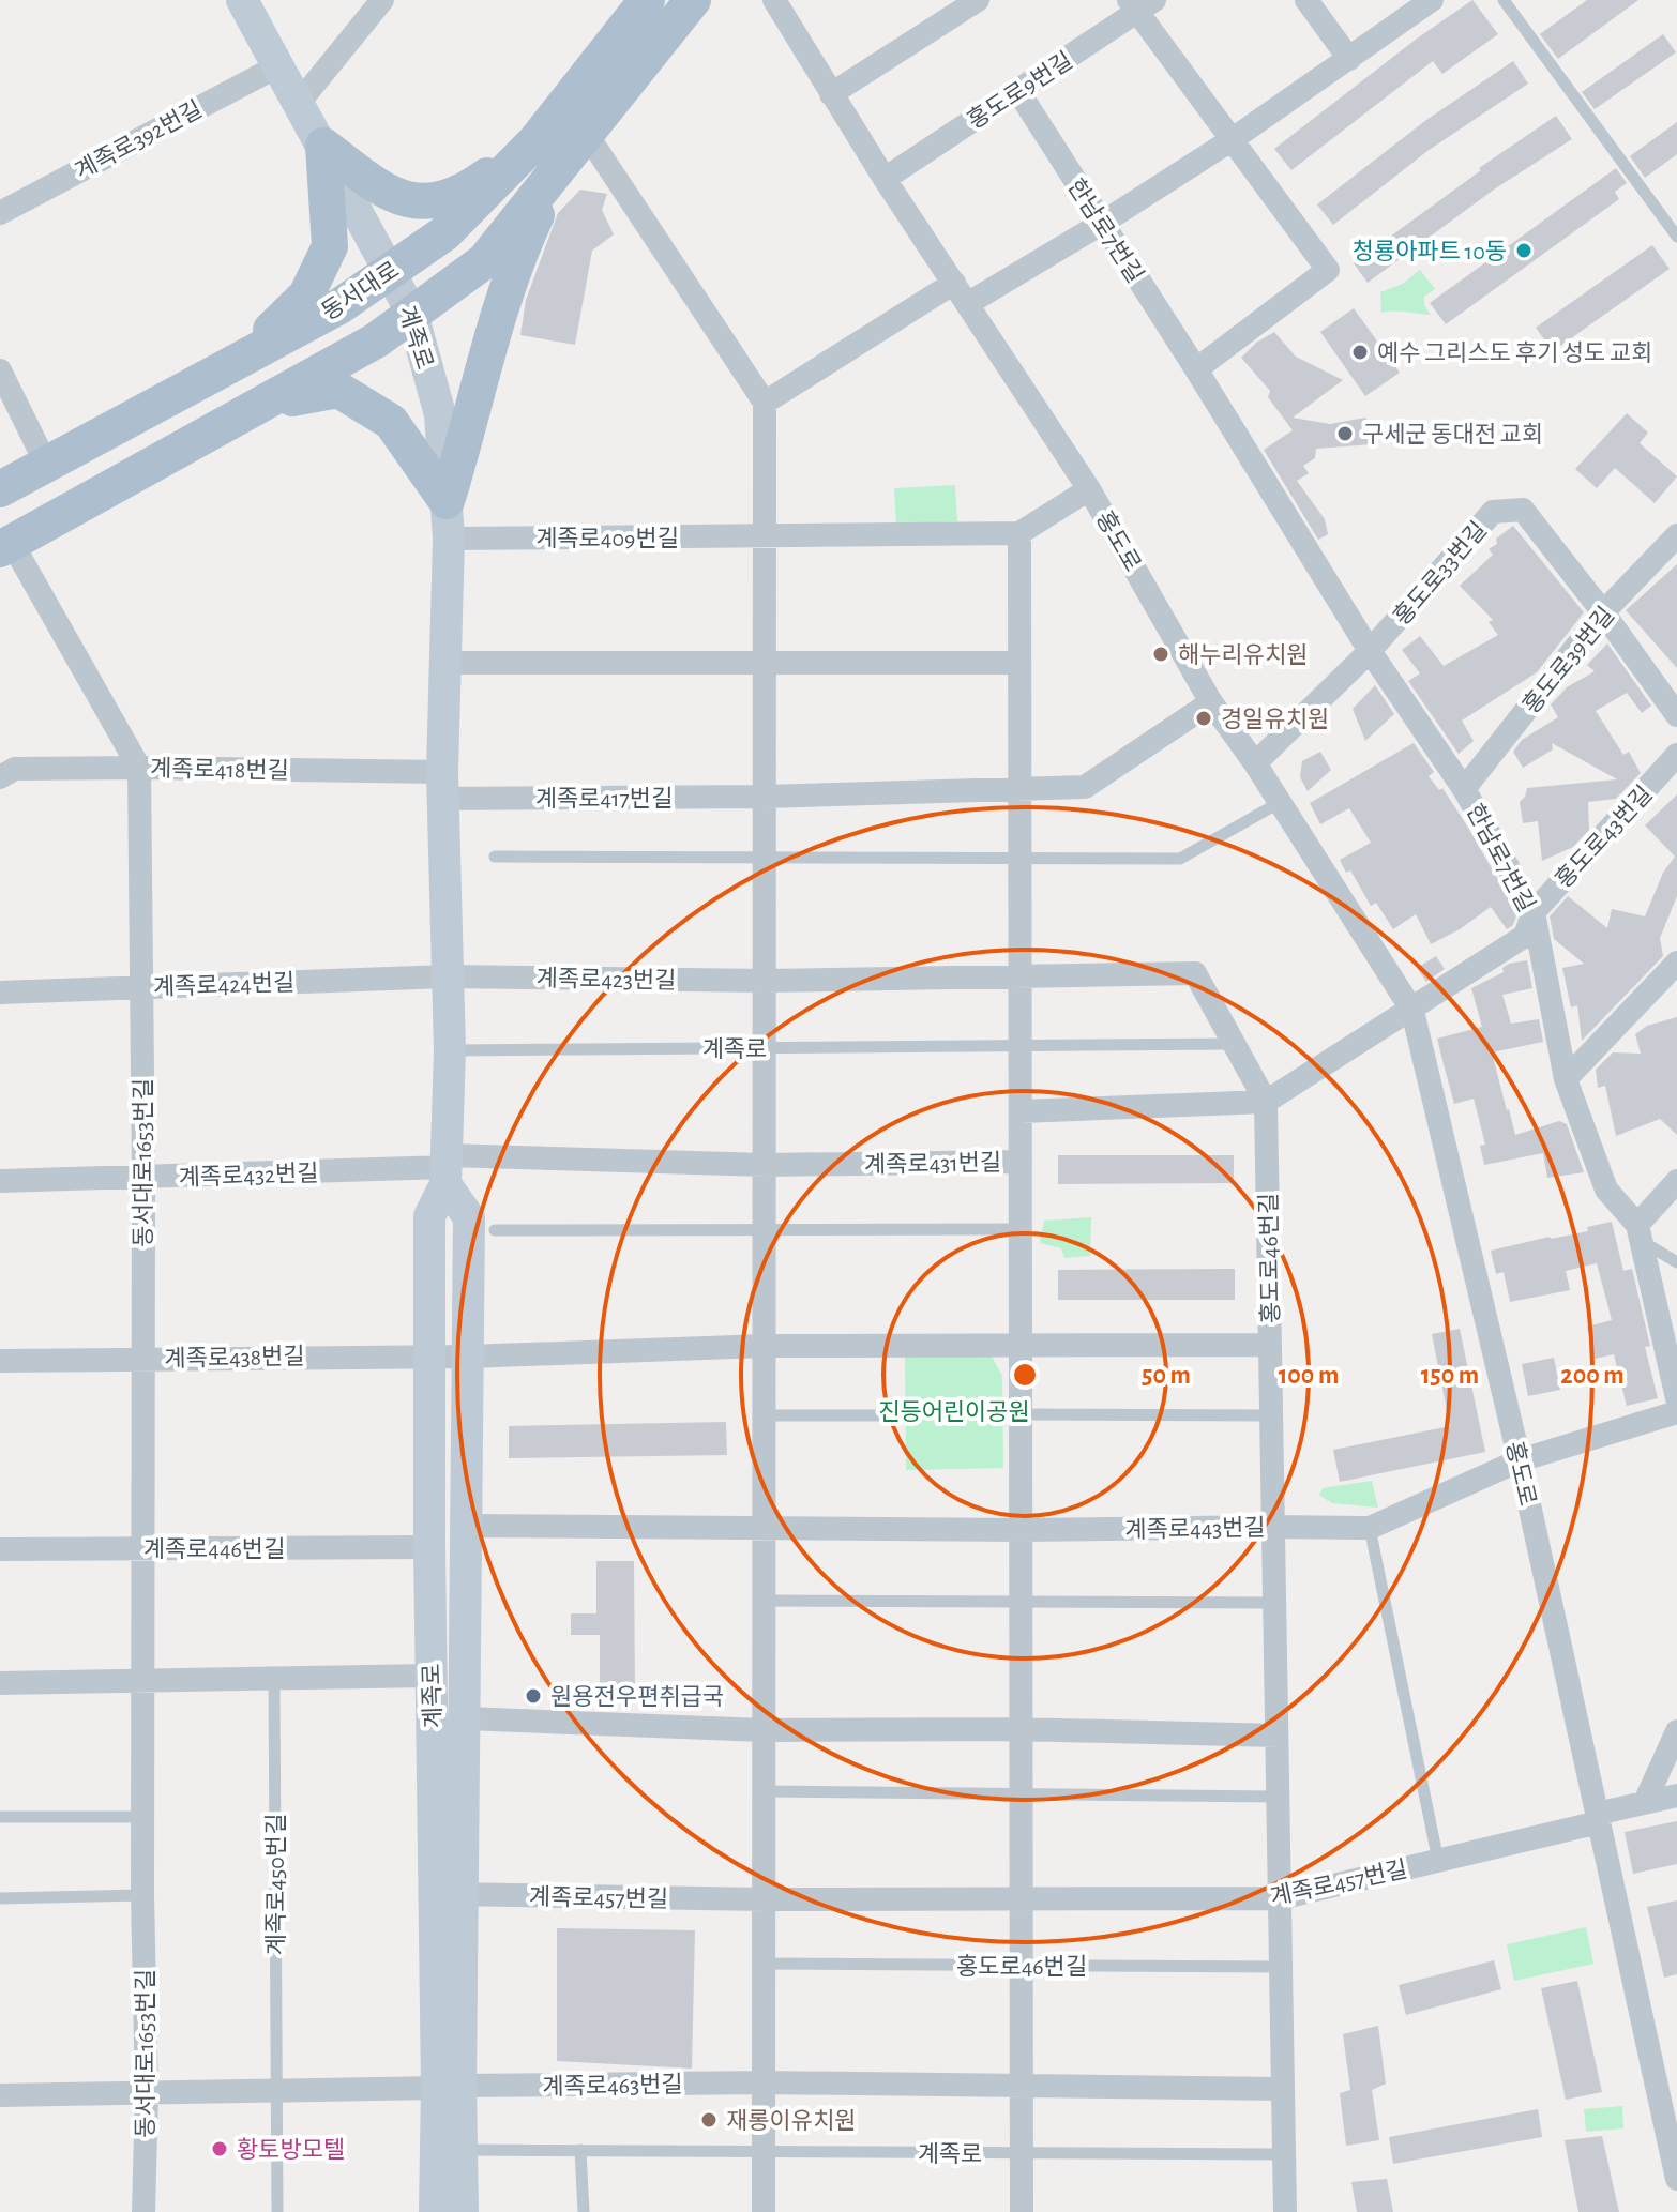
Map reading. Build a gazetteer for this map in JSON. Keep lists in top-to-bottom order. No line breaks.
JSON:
{"streets":{"main road":["동서대로","계족로"],"street":["홍도로9번길","계족로392번길","한남로7번길","계족로409번길","홍도로","홍도로33번길","홍도로39번길","계족로418번길","계족로417번길","홍도로43번길","계족로423번길","계족로424번길","동서대로1653번길","계족로431번길","계족로432번길","홍도로46번길","계족로438번길","계족로443번길","계족로446번길","계족로457번길","계족로463번길"],"lane":["계족로450번길"]},"crossings":[["홍도로9번길","한남로7번길"],["홍도로9번길","홍도로"],["계족로392번길","계족로"],["한남로7번길","홍도로33번길"],["한남로7번길","홍도로39번길"],["한남로7번길","홍도로43번길"],["동서대로","계족로"],["동서대로","동서대로1653번길"],["계족로","계족로409번길"],["계족로","계족로418번길"],["계족로","계족로417번길"],["계족로","계족로423번길"],["계족로","계족로424번길"],["계족로","계족로431번길"],["계족로","계족로432번길"],["계족로","홍도로46번길"],["계족로","계족로438번길"],["계족로","계족로443번길"],["계족로","계족로446번길"],["계족로","계족로457번길"],["계족로","계족로463번길"],["홍도로","홍도로33번길"],["홍도로","계족로417번길"],["홍도로","홍도로43번길"],["홍도로","계족로443번길"],["홍도로","계족로457번길"],["홍도로33번길","홍도로39번길"],["계족로418번길","계족로417번길"],["계족로418번길","동서대로1653번길"],["계족로423번길","계족로424번길"],["계족로423번길","홍도로46번길"],["계족로424번길","동서대로1653번길"],["동서대로1653번길","계족로432번길"],["동서대로1653번길","계족로438번길"],["동서대로1653번길","계족로446번길"],["동서대로1653번길","계족로463번길"],["계족로431번길","계족로432번길"],["계족로431번길","계족로438번길"],["계족로431번길","계족로443번길"],["홍도로46번길","계족로438번길"],["홍도로46번길","계족로443번길"],["홍도로46번길","계족로457번길"],["홍도로46번길","계족로463번길"],["계족로450번길","계족로463번길"]],"parks":["진등어린이공원"],"places":["청룡아파트 10동","예수 그리스도 후기 성도 교회","구세군 동대전 교회","해누리유치원","경일유치원","원용전우편취급국","재롱이유치원","황토방모텔"],"rings":["50 m","100 m","150 m","200 m"]}
